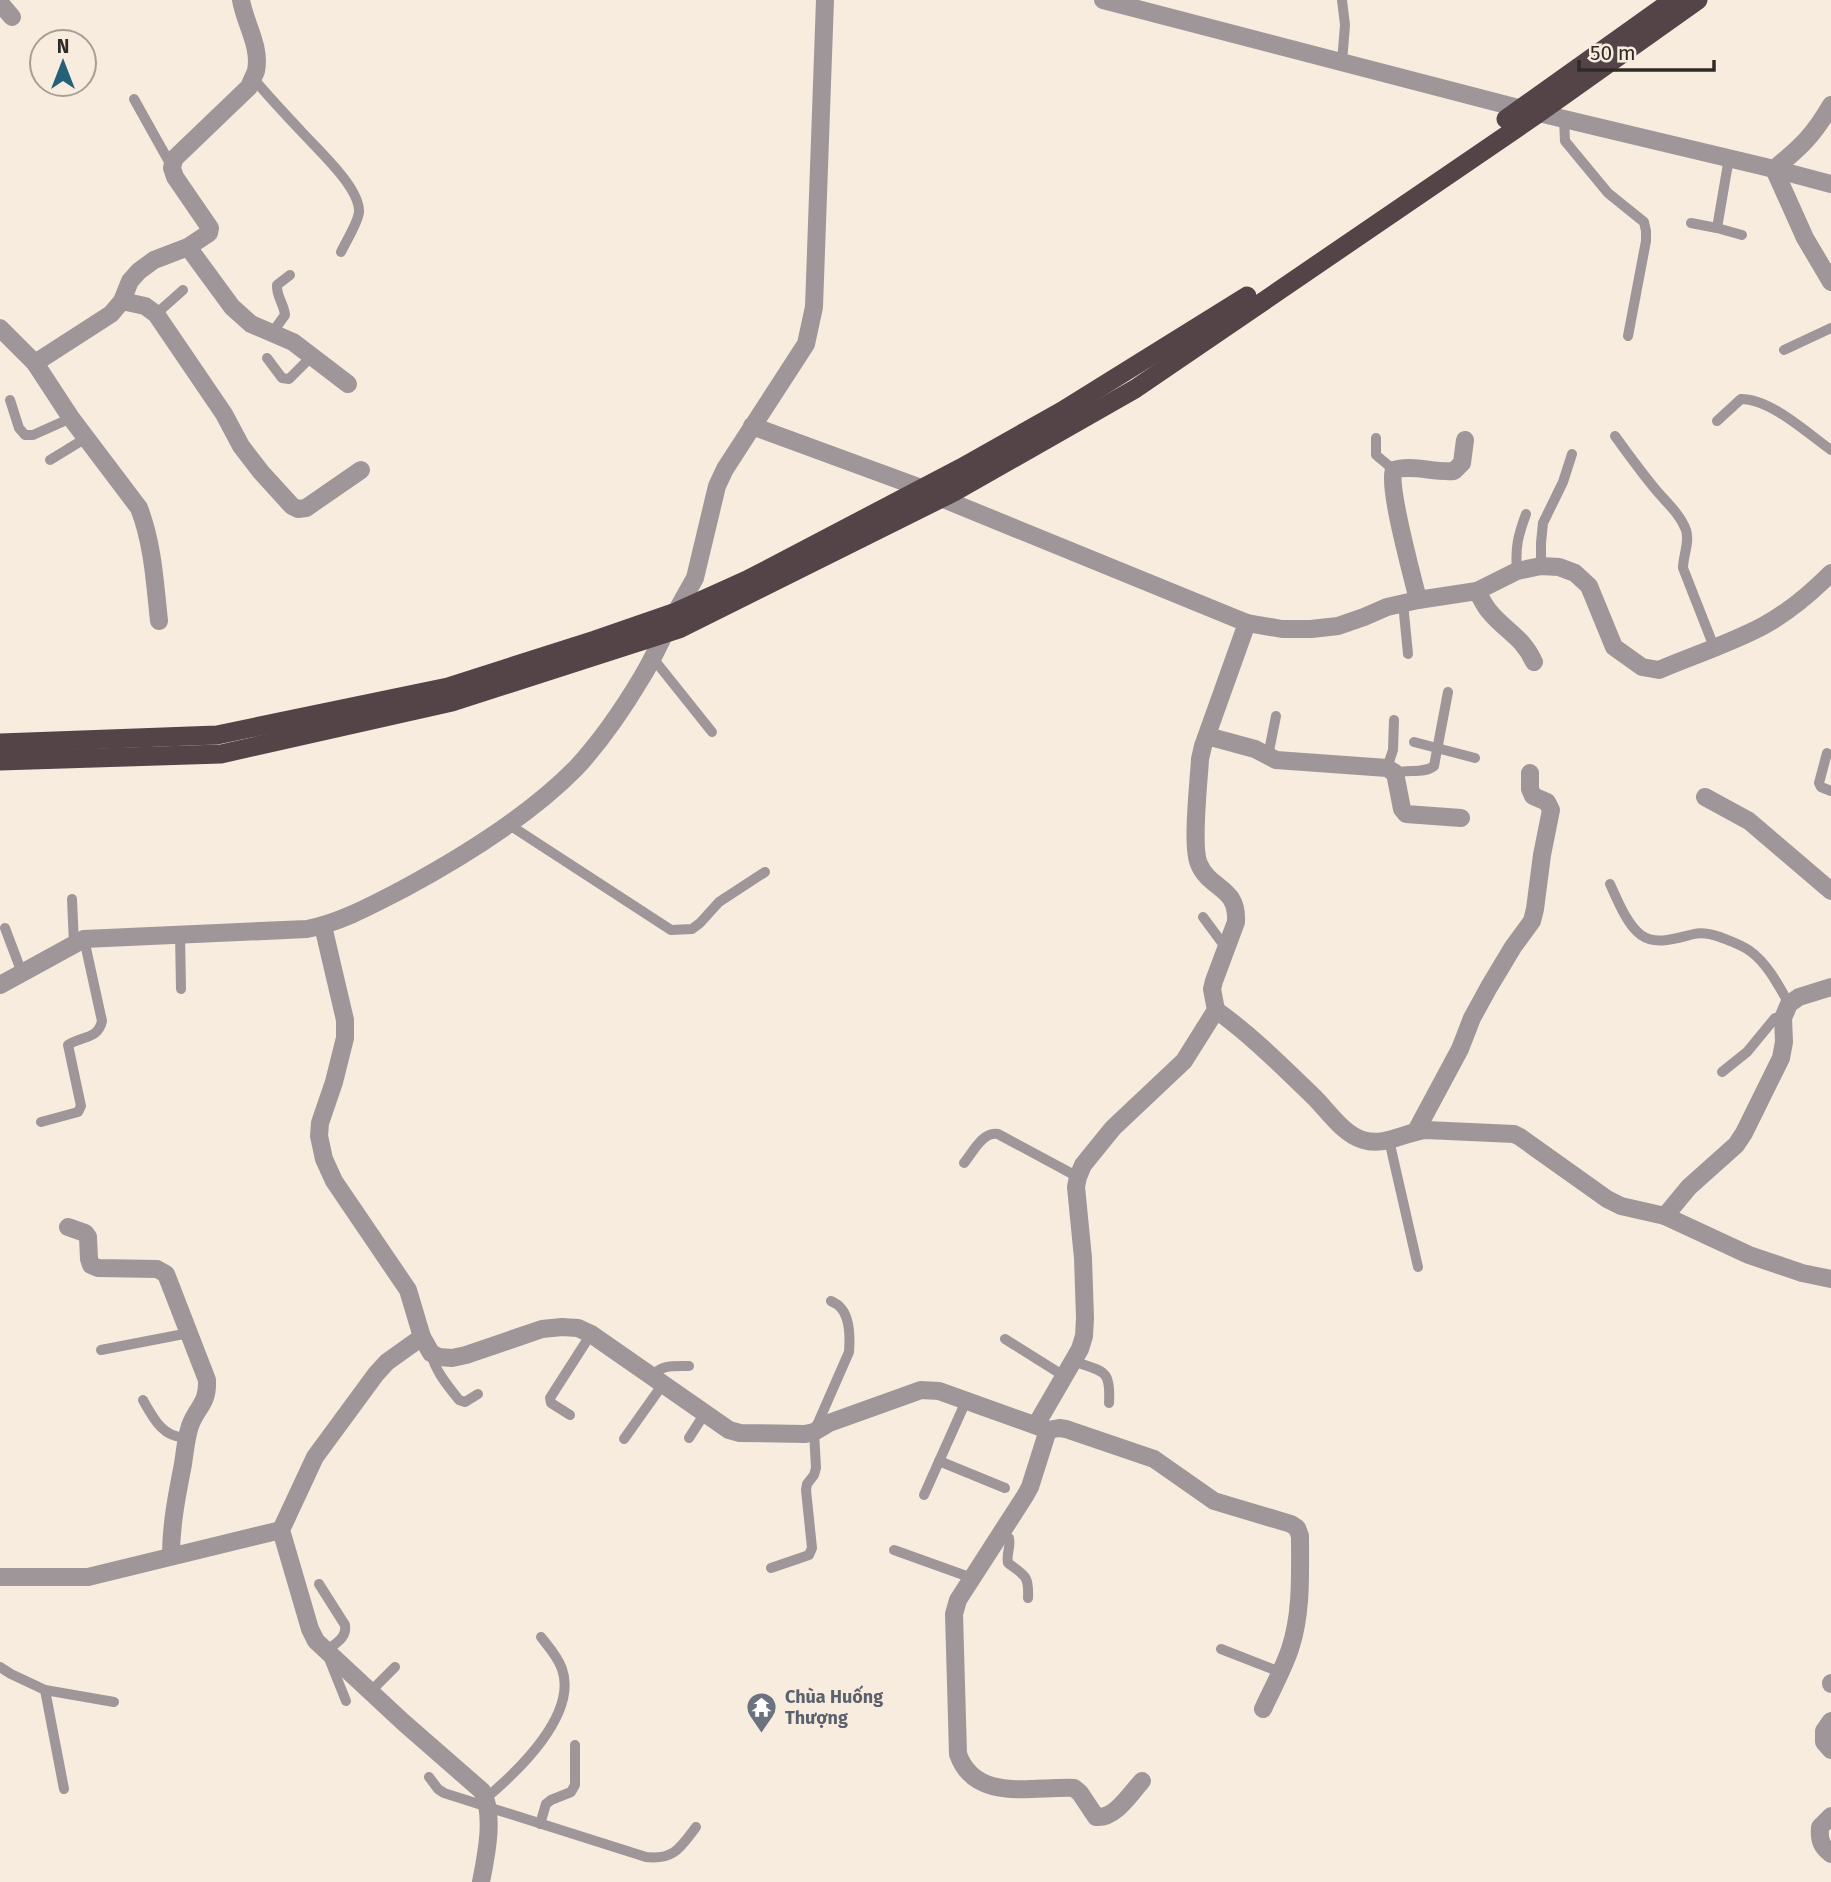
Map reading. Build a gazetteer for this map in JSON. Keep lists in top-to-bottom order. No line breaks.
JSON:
{"places":{"temple":["Chùa Huống Thượng"]},"scale_bar":"50 m","north":"top"}
